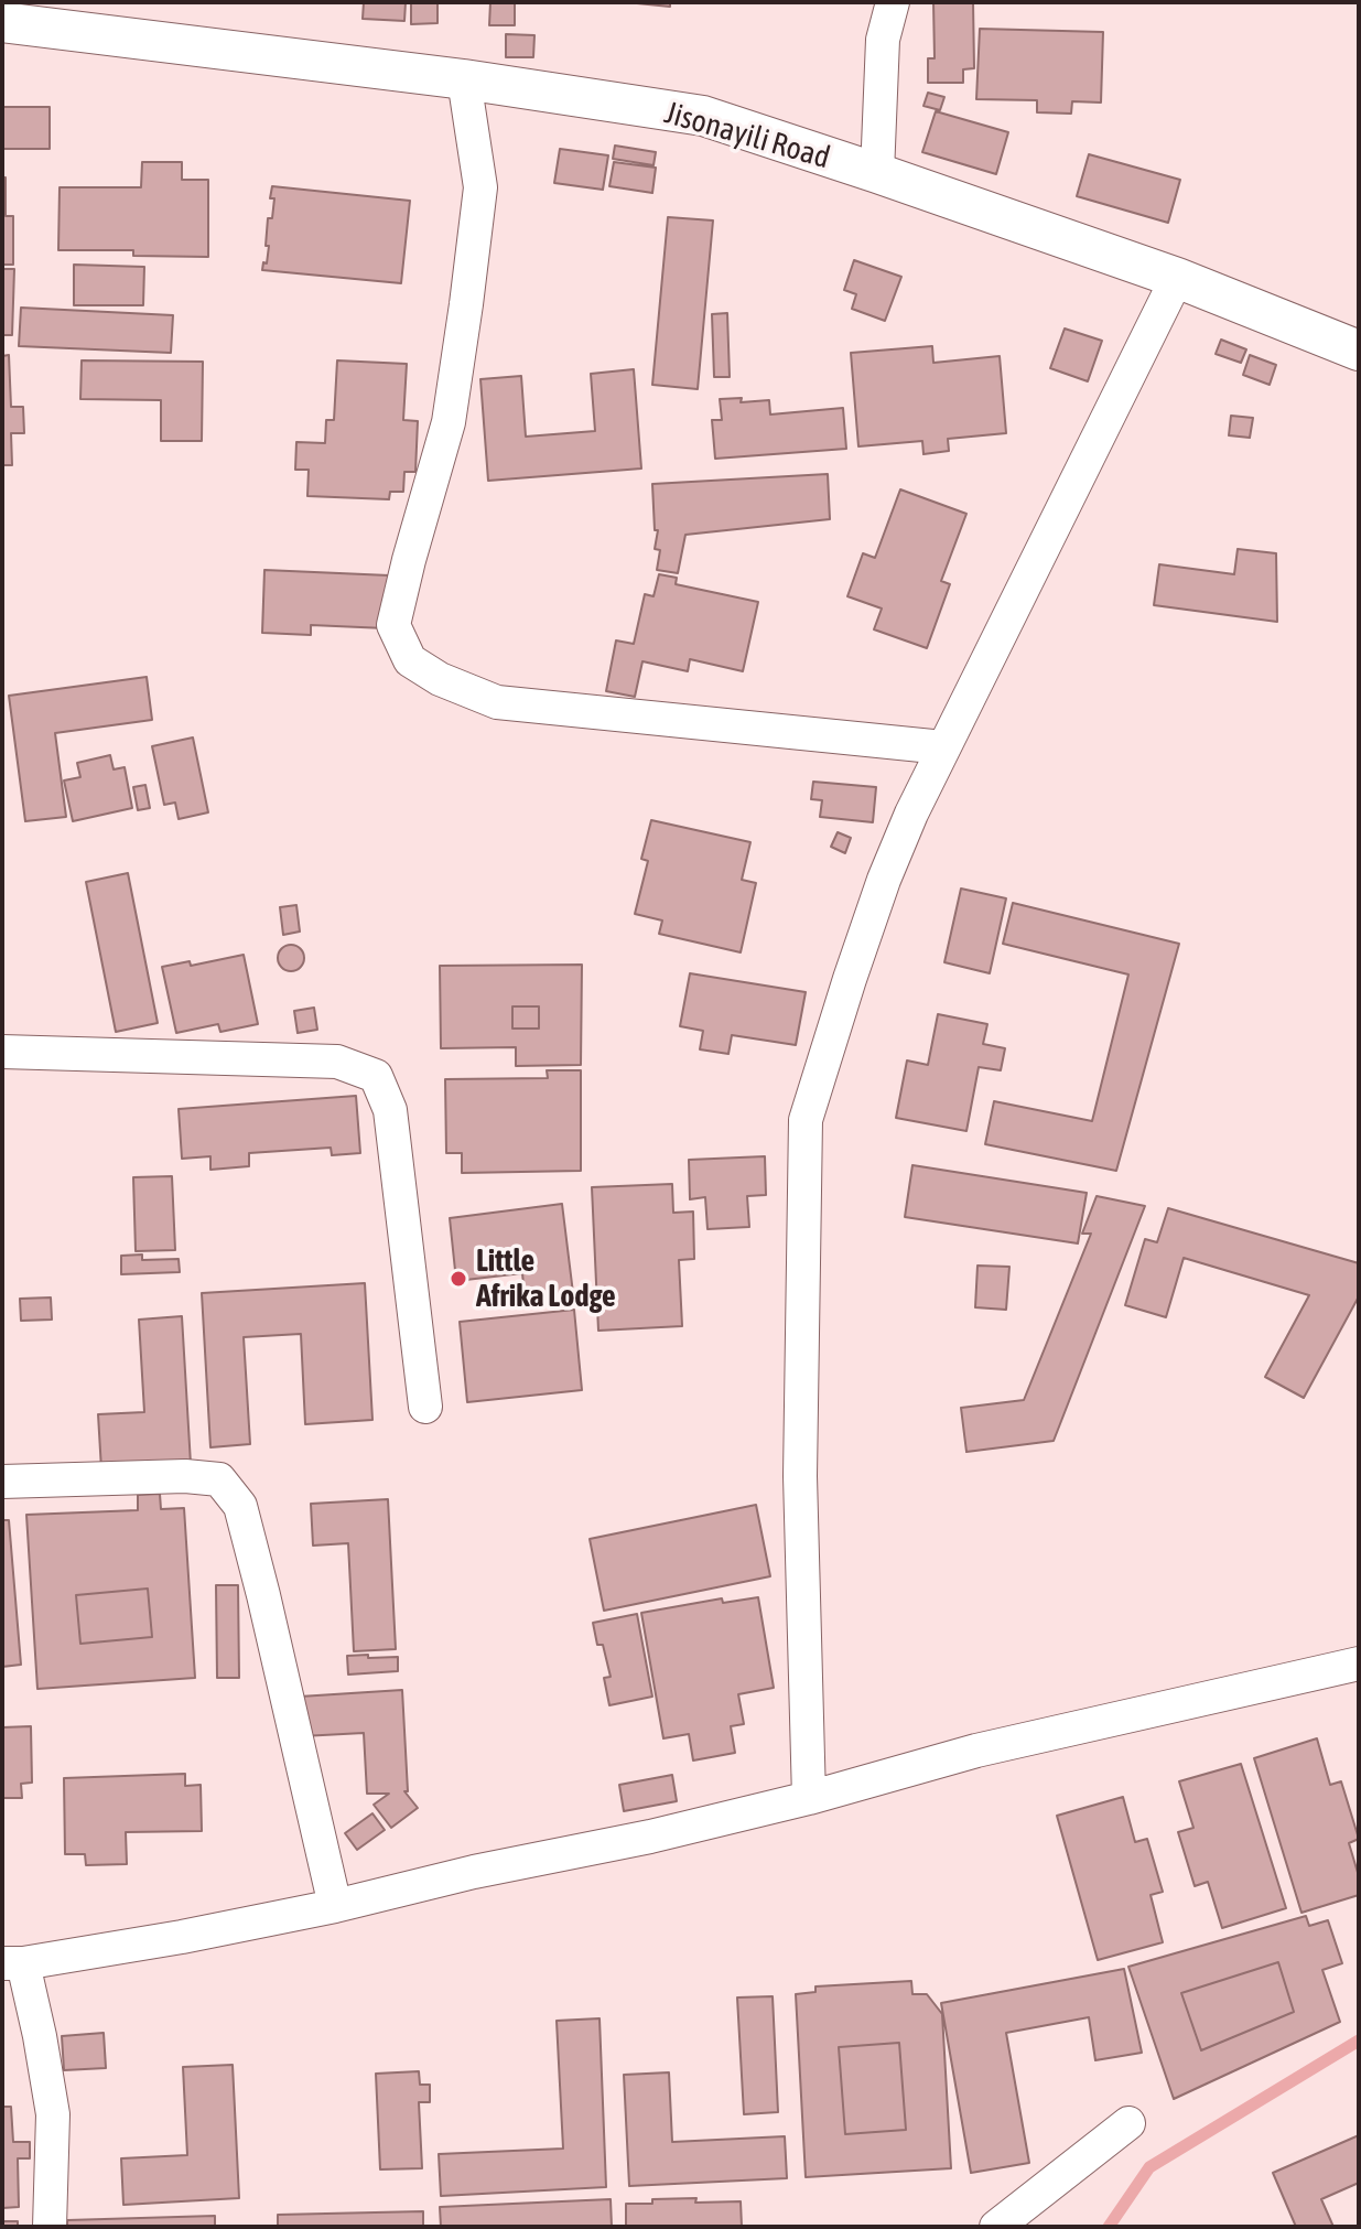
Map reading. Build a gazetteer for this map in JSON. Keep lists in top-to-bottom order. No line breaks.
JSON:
{"streets":{"street":["Jisonayili Road"]},"places":["Little Afrika Lodge"]}
